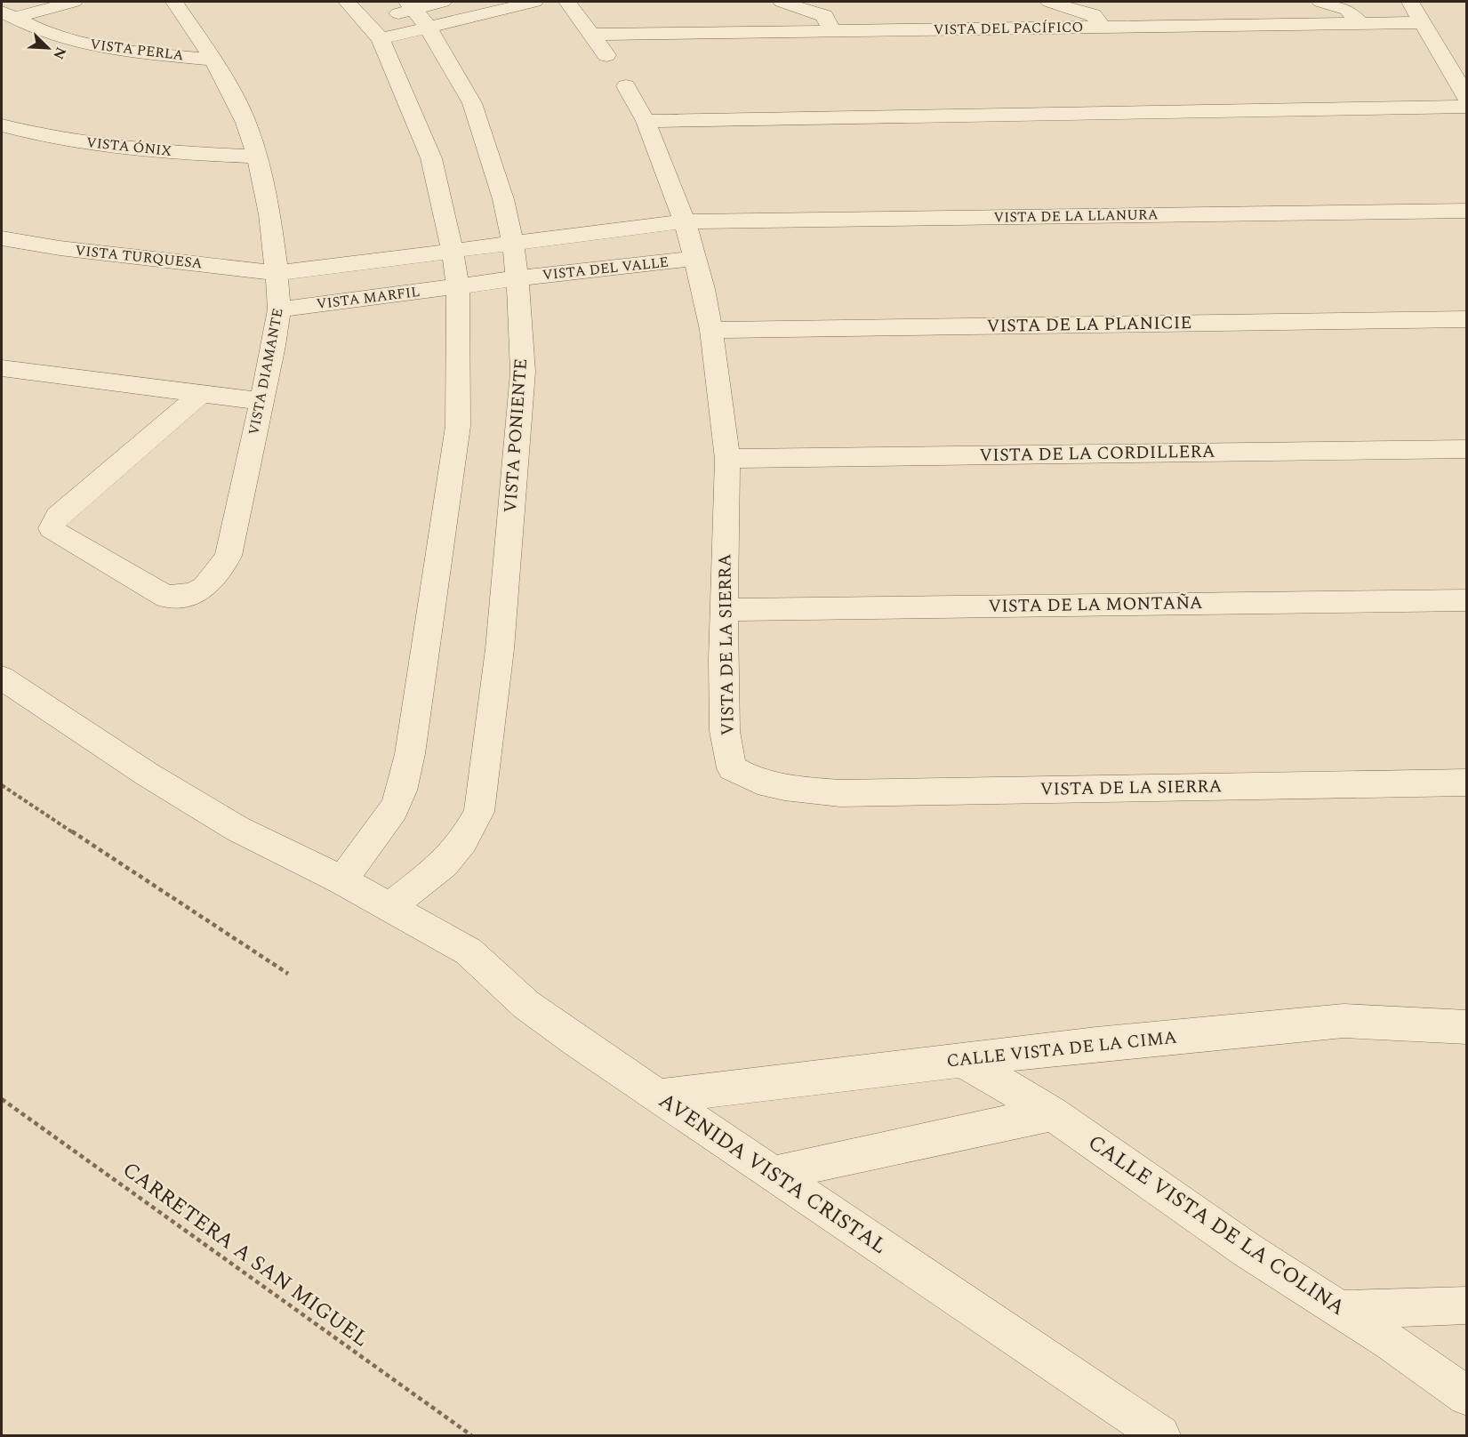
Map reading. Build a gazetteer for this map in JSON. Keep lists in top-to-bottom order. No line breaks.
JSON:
{"streets":{"street":["VISTA DEL PACÍFICO","VISTA PERLA","VISTA ÓNIX","VISTA DE LA LLANURA","VISTA TURQUESA","VISTA DEL VALLE","VISTA MARFIL","VISTA DE LA PLANICIE","VISTA DIAMANTE","VISTA PONIENTE","VISTA DE LA CORDILLERA","VISTA DE LA MONTAÑA","VISTA DE LA SIERRA","CALLE VISTA DE LA CIMA","AVENIDA VISTA CRISTAL","CALLE VISTA DE LA COLINA"],"path":["CARRETERA A SAN MIGUEL"]},"crossings":[["VISTA PERLA","VISTA DIAMANTE"],["VISTA ÓNIX","VISTA DIAMANTE"],["VISTA DE LA LLANURA","VISTA DE LA SIERRA"],["VISTA TURQUESA","VISTA DIAMANTE"],["VISTA DEL VALLE","VISTA MARFIL"],["VISTA DEL VALLE","VISTA PONIENTE"],["VISTA DEL VALLE","VISTA DE LA SIERRA"],["VISTA MARFIL","VISTA DIAMANTE"],["VISTA DE LA PLANICIE","VISTA DE LA SIERRA"],["VISTA PONIENTE","AVENIDA VISTA CRISTAL"],["VISTA DE LA CORDILLERA","VISTA DE LA SIERRA"],["VISTA DE LA MONTAÑA","VISTA DE LA SIERRA"],["CALLE VISTA DE LA CIMA","AVENIDA VISTA CRISTAL"],["CALLE VISTA DE LA CIMA","CALLE VISTA DE LA COLINA"]],"north":"bottom right"}
